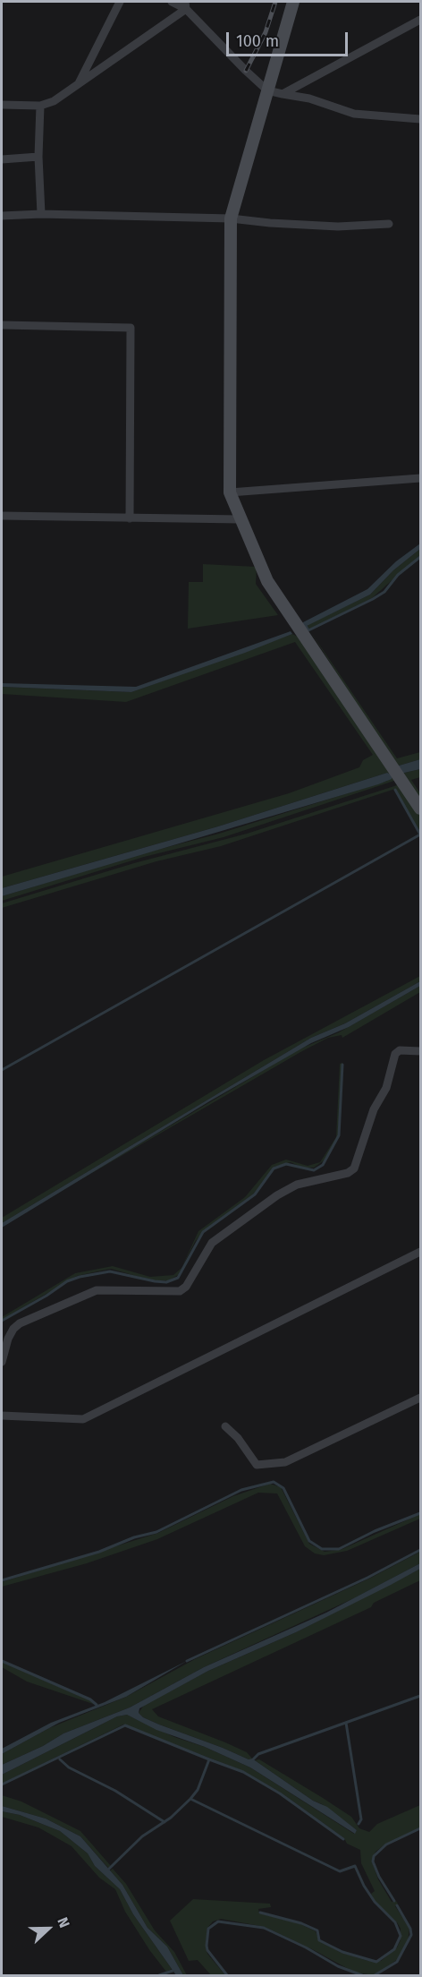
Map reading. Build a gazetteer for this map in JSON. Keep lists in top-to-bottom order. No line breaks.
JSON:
{"scale_bar":"100 m","north":"right"}
